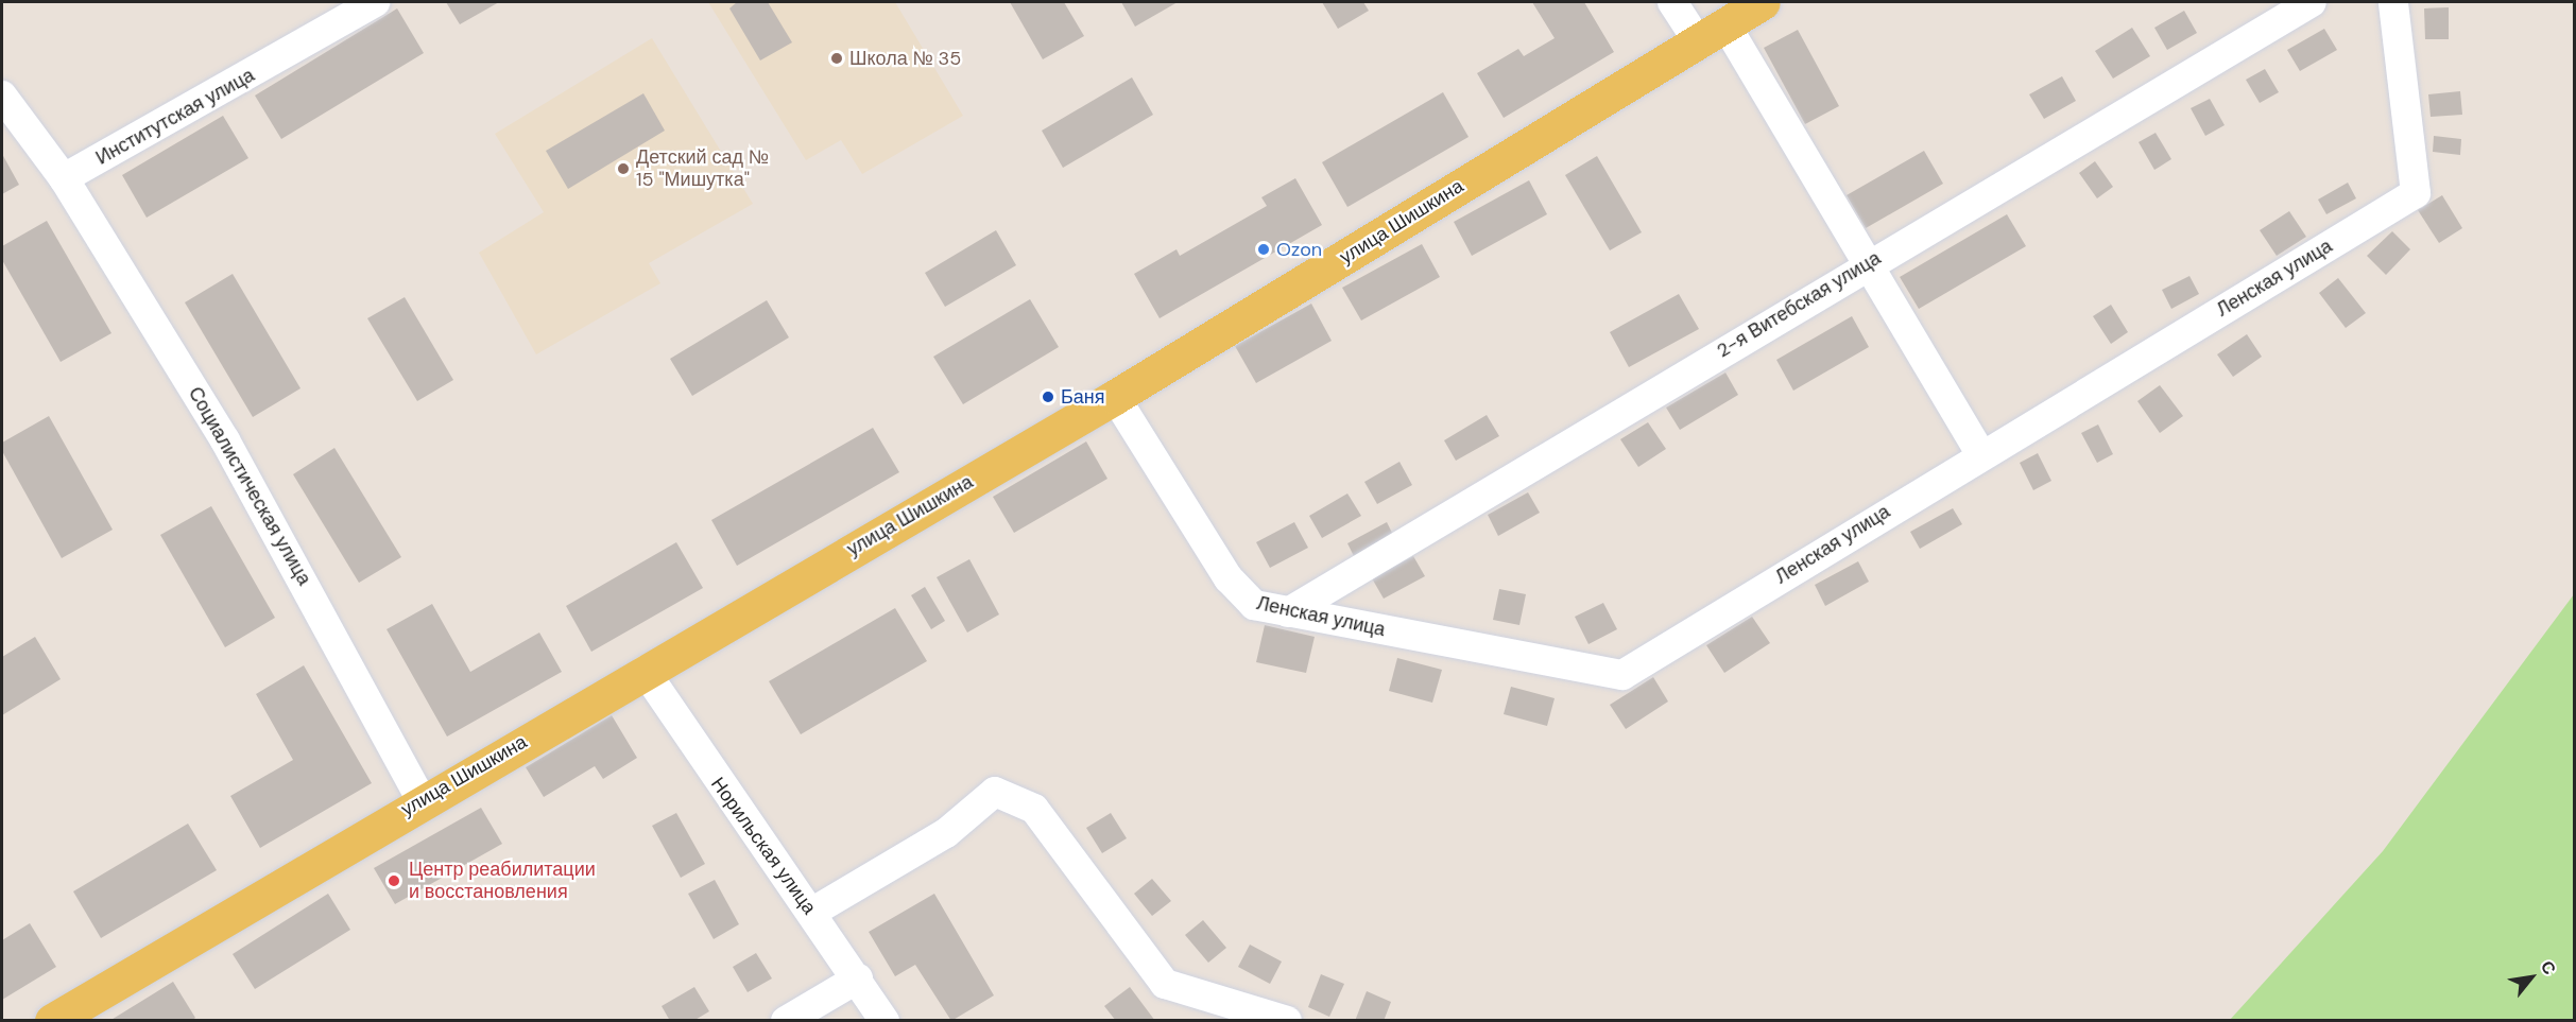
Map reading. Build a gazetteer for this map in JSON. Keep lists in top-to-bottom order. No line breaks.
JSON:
{"streets":{"main road":["улица Шишкина"],"street":["Институтская улица","Ленская улица","2-я Витебская улица","Социалистическая улица","Норильская улица"]},"crossings":[["Институтская улица","Социалистическая улица"],["улица Шишкина","Ленская улица"],["улица Шишкина","Социалистическая улица"],["улица Шишкина","Норильская улица"],["Ленская улица","2-я Витебская улица"]],"places":["Школа № 35","Детский сад № 15 \"Мишутка\"","Ozon","Баня","Центр реабилитации и восстановления"],"north":"top right"}
